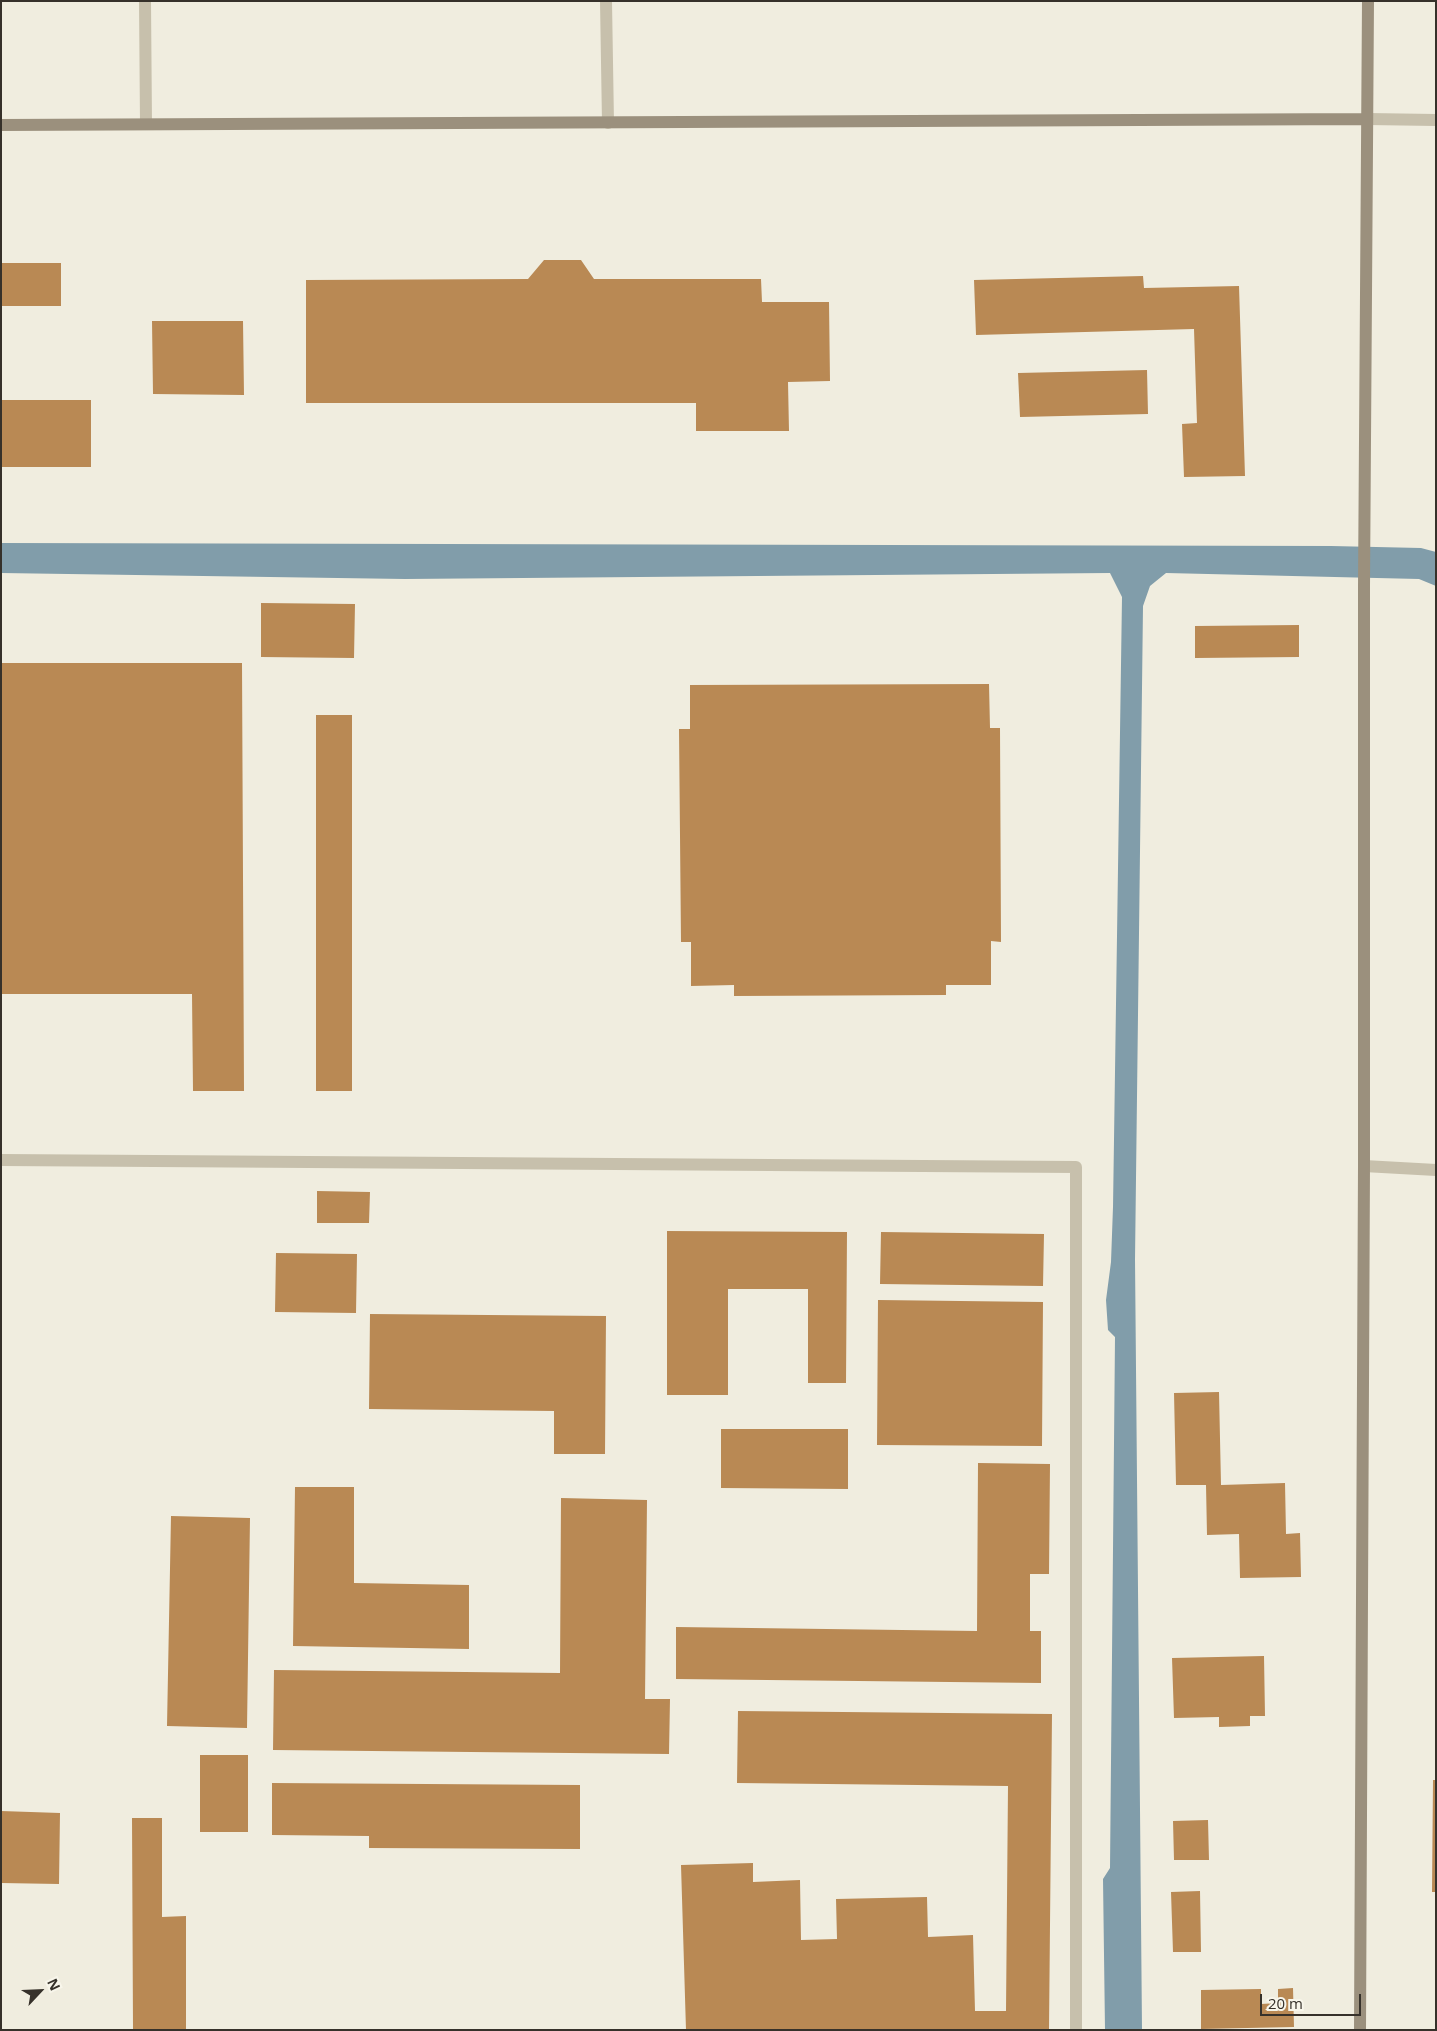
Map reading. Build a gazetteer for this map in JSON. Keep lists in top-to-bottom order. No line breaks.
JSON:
{"scale_bar":"20 m","north":"top right"}
